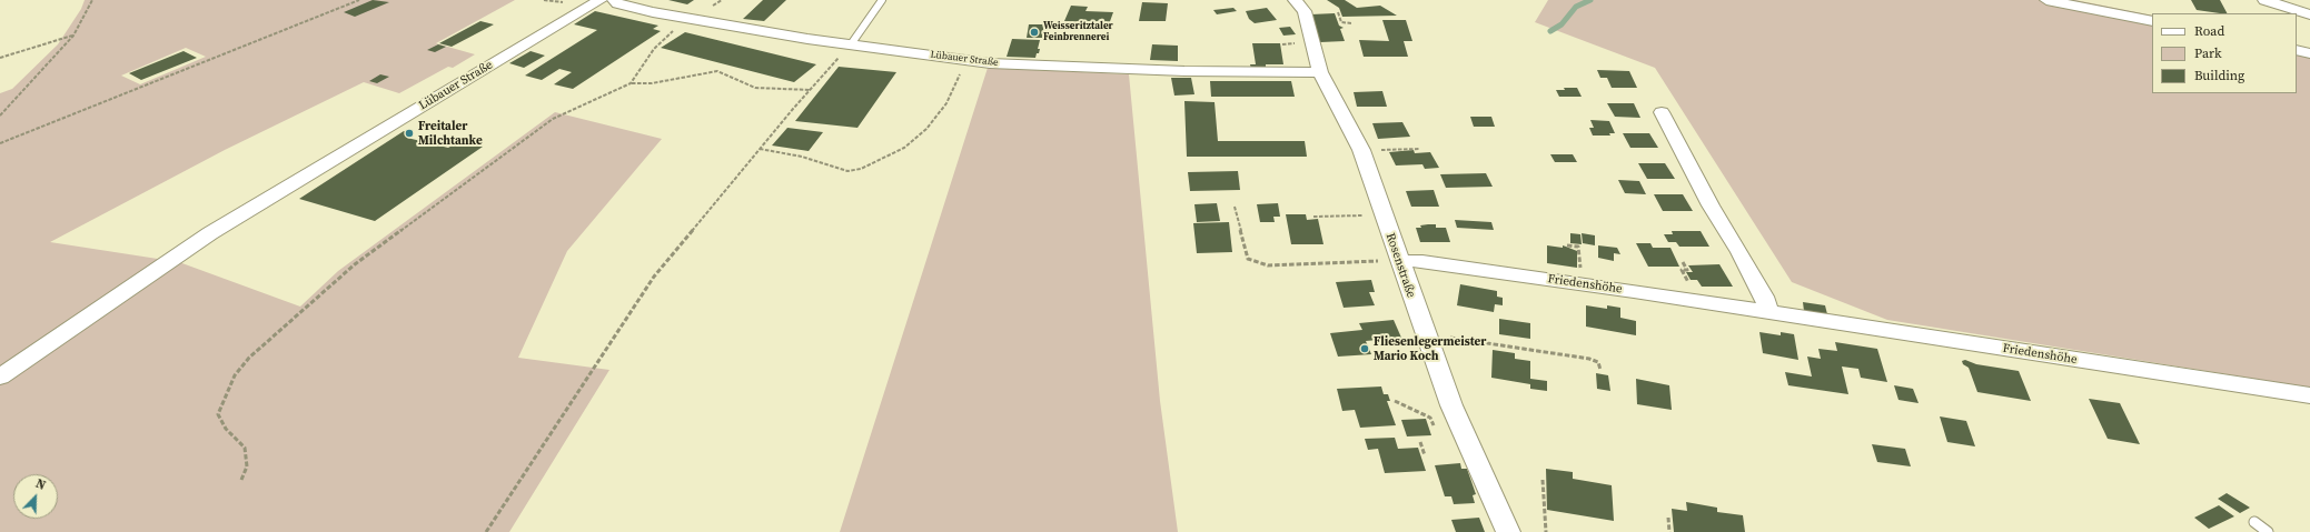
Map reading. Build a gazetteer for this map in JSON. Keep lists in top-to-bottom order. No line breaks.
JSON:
{"streets":{"street":["Lübauer Straße","Rosenstraße","Friedenshöhe"]},"crossings":[["Lübauer Straße","Rosenstraße"],["Rosenstraße","Friedenshöhe"]],"places":["Weisseritztaler Feinbrennerei","Freitaler Milchtanke","Fliesenlegermeister Mario Koch"],"legend":["Road","Park","Building"],"north":"top right"}
